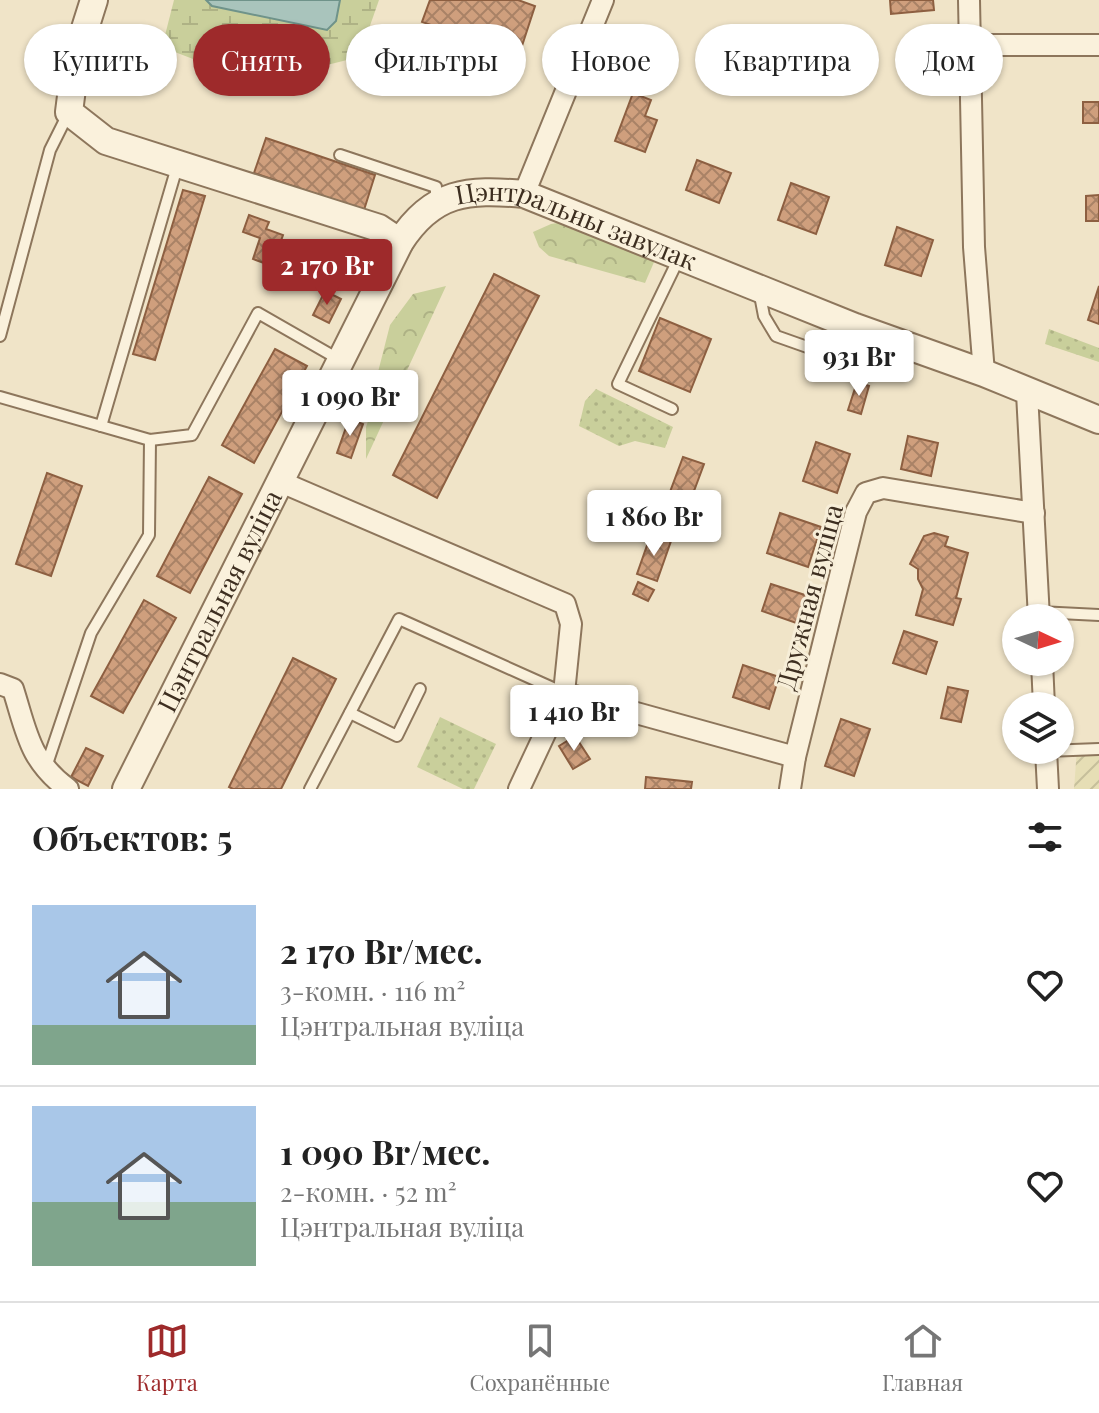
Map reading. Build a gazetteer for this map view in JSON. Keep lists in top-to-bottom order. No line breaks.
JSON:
{"streets":{"street":["Цэнтральны завулак","Дружная вуліца","Цэнтральная вуліца"]},"crossings":[["Цэнтральны завулак","Цэнтральная вуліца"]],"north":"right","page":{"chip":["Купить","Снять","Фильтры","Новое","Квартира","Дом"],"price":["2 170 Br","931 Br","1 090 Br","1 860 Br","1 410 Br"],"heading":"Объектов: 5","list":[{"name":"2 170 Br/мес.","note":"3-комн. · 116 m² · Цэнтральная вуліца"},{"name":"1 090 Br/мес.","note":"2-комн. · 52 m² · Цэнтральная вуліца"}],"tabs":["Карта","Сохранённые","Главная"]}}
